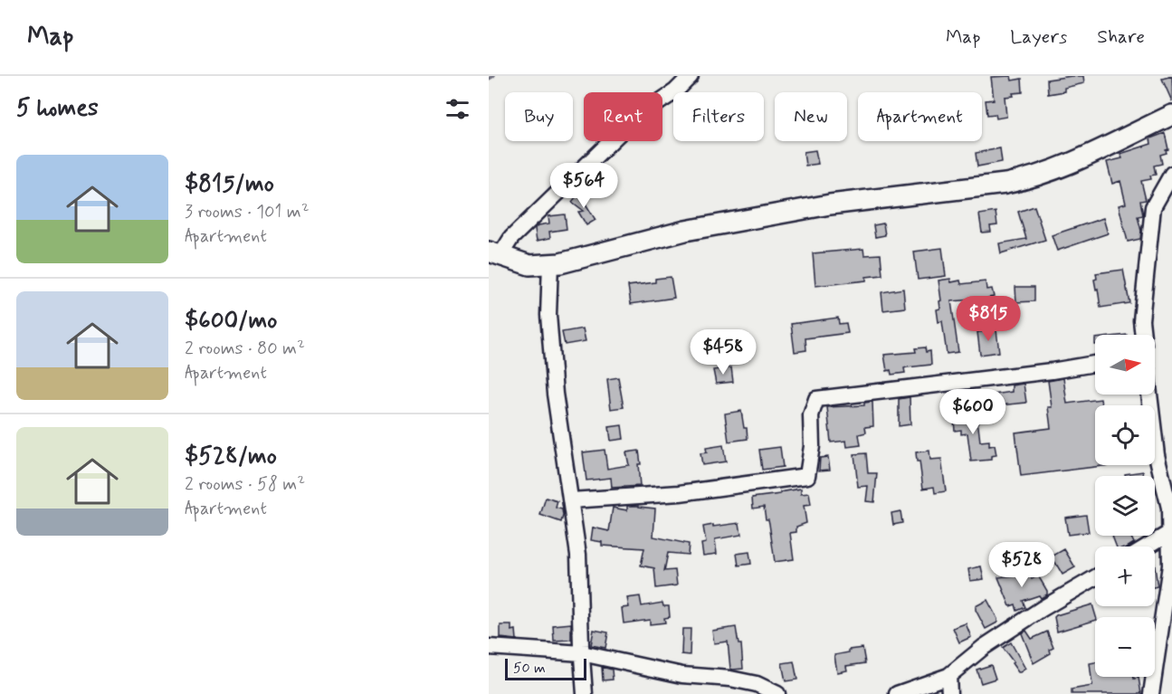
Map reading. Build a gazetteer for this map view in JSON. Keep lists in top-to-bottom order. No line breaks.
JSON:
{"scale_bar":"50 m","north":"right","page":{"header":"Map","nav":["Map","Layers","Share"],"heading":"5 homes","chip":["Buy","Rent","Filters","New","Apartment"],"list":[{"name":"$815/mo","note":"3 rooms · 101 m² · Apartment"},{"name":"$600/mo","note":"2 rooms · 80 m² · Apartment"},{"name":"$528/mo","note":"2 rooms · 58 m² · Apartment"}],"price":["$564","$815","$458","$600","$528"],"map_buttons":["+","−"],"scale":"50 m"}}
